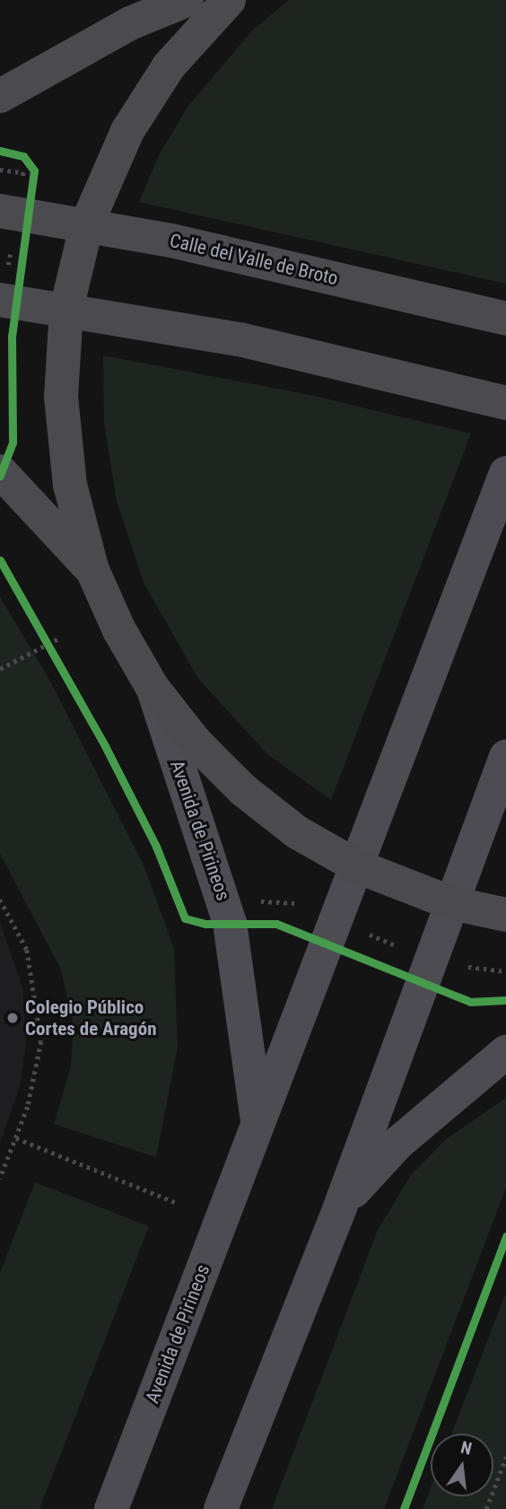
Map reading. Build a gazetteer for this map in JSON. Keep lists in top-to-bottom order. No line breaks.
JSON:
{"streets":{"main road":["Calle del Valle de Broto","Avenida de Pirineos"]},"crossings":[["Calle del Valle de Broto","Avenida de Pirineos"]],"places":["Colegio Público Cortes de Aragón"],"north":"top"}
